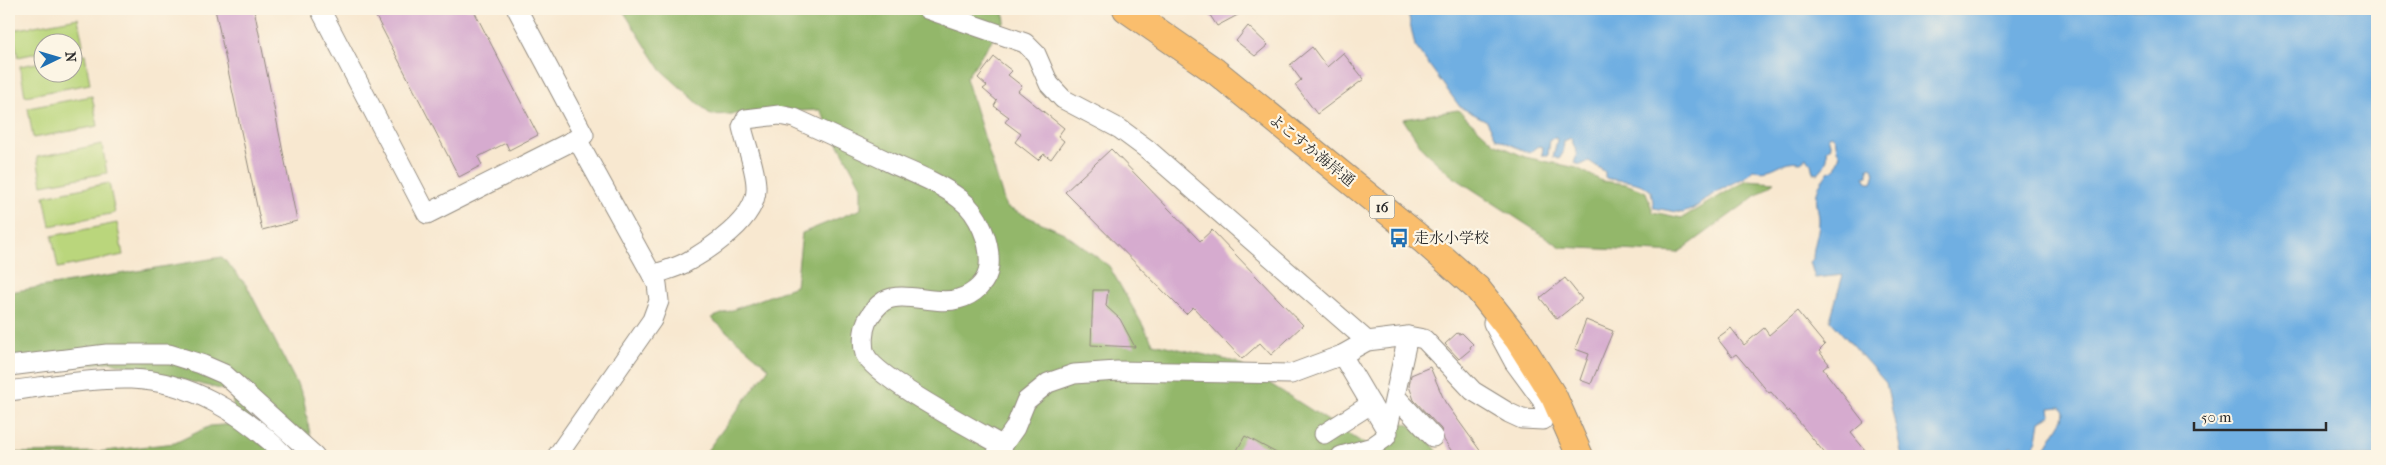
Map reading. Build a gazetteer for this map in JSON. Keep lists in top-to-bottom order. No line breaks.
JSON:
{"streets":{"highway":["よこすか海岸通","16"]},"places":{"bus stop":["走水小学校"]},"scale_bar":"50 m","north":"right"}
